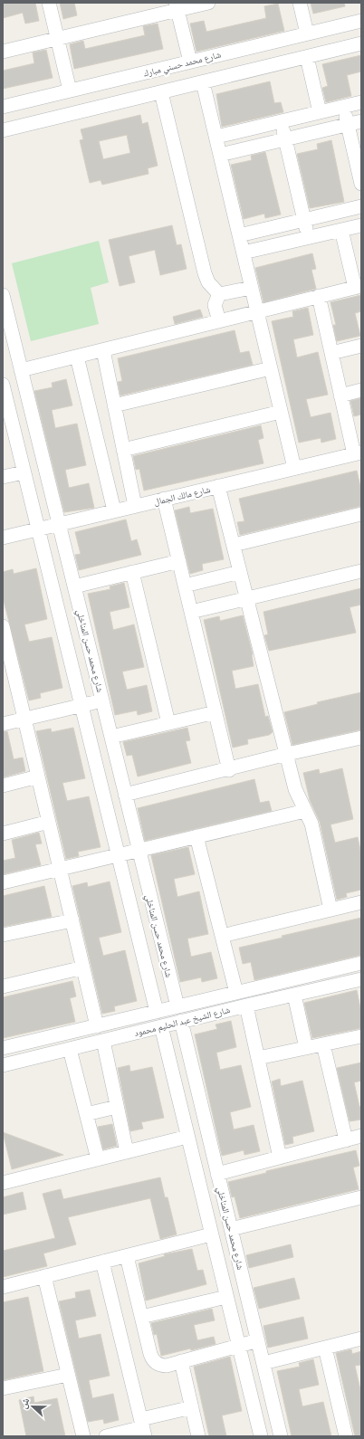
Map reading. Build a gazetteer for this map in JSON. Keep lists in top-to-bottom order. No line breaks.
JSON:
{"streets":{"street":["شارع محمد حسني مبارك","شارع مالك الجمال","شارع محمد حسن المناخلي","شارع الشيخ عبد الحليم محمود"]},"crossings":[["شارع مالك الجمال","شارع محمد حسن المناخلي"],["شارع محمد حسن المناخلي","شارع الشيخ عبد الحليم محمود"]],"north":"left"}
